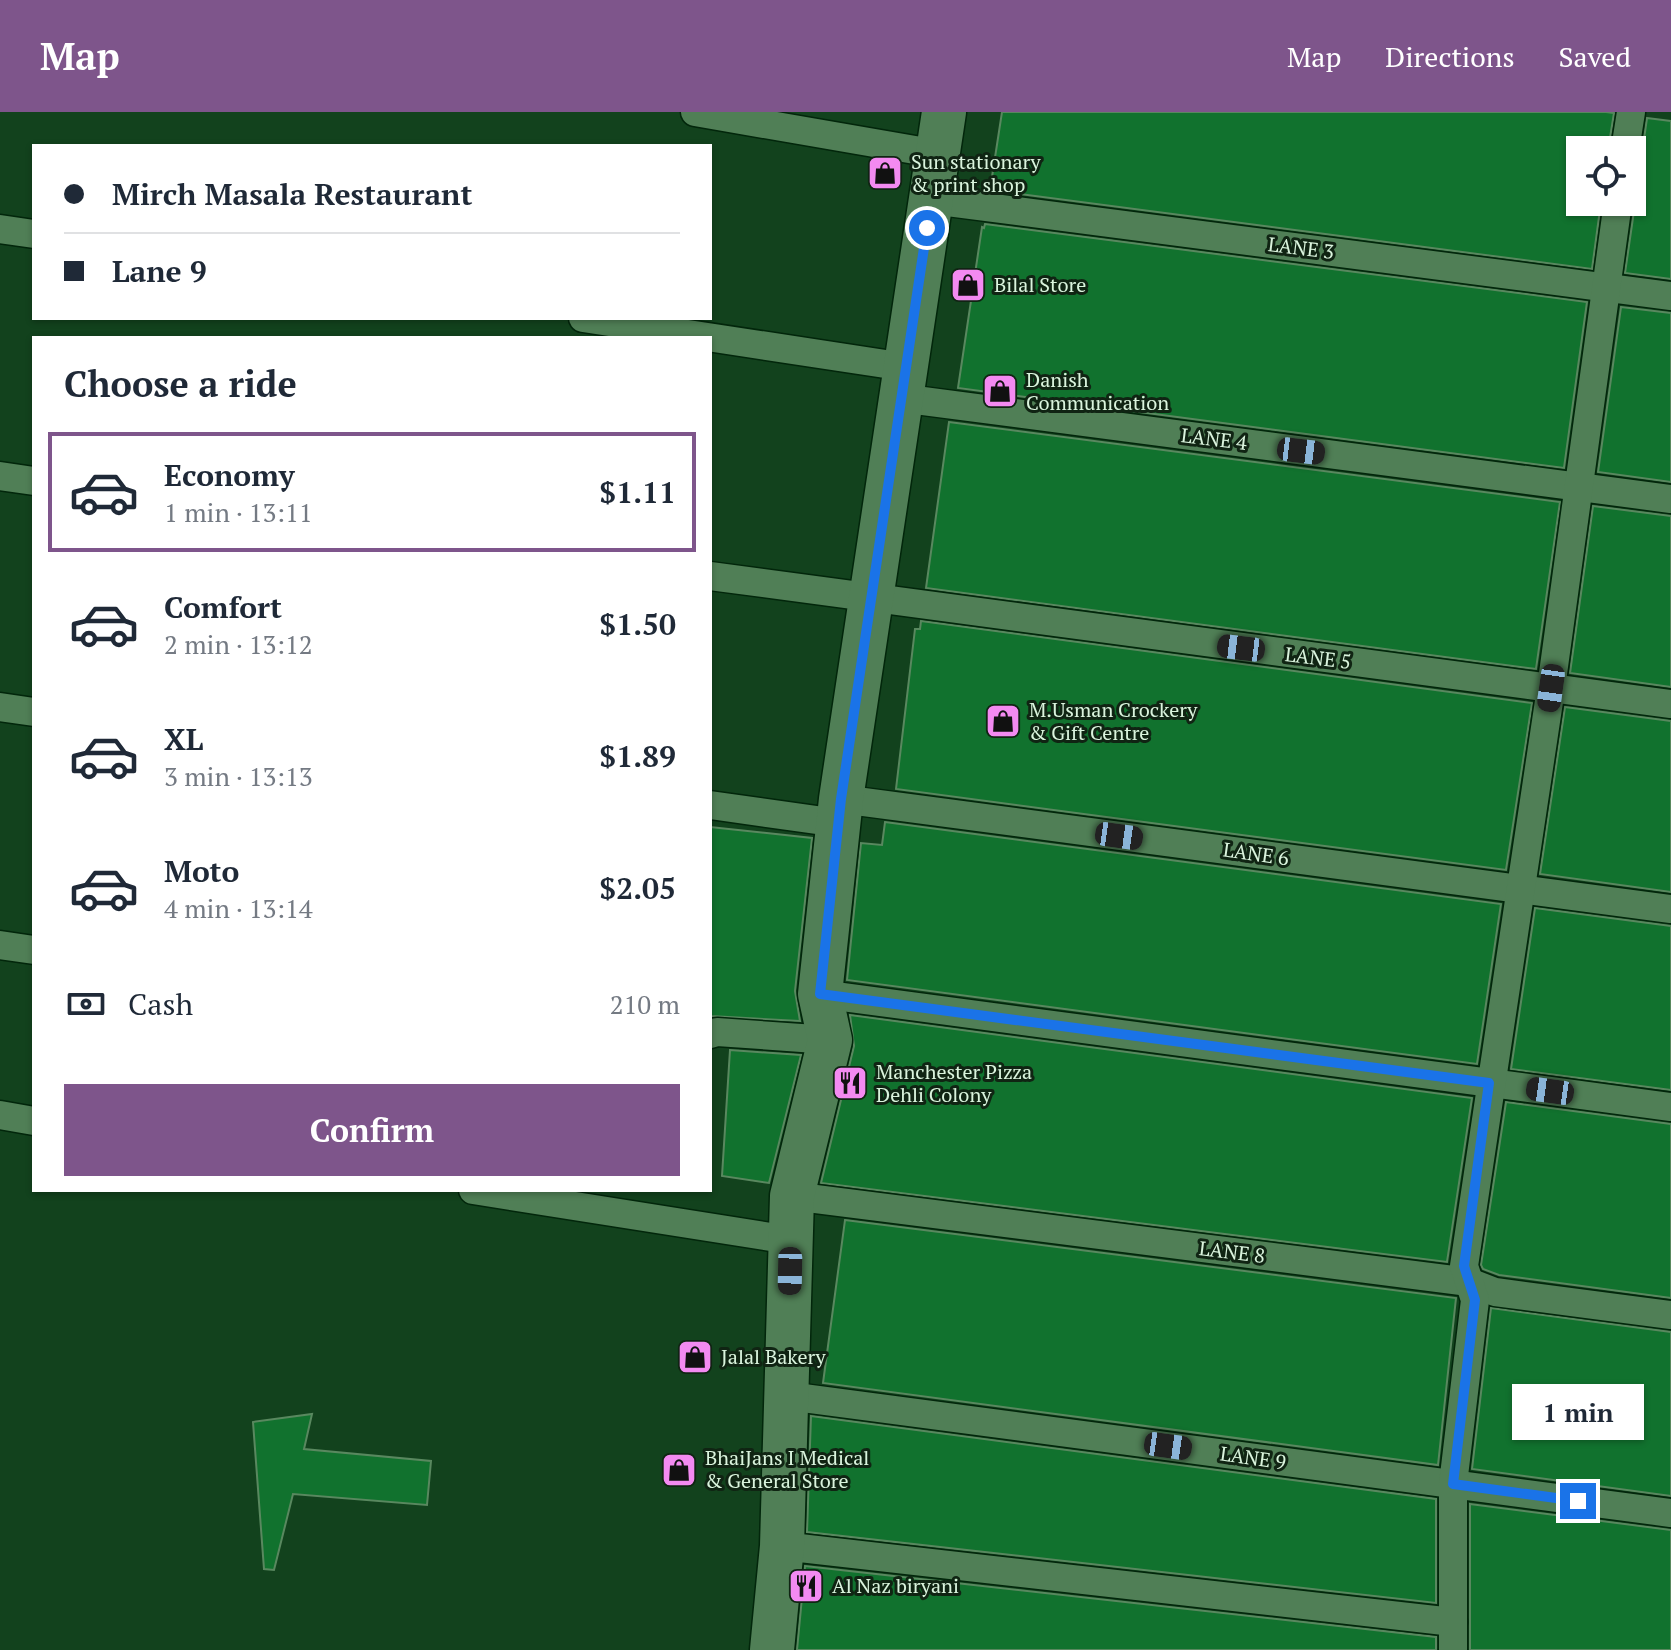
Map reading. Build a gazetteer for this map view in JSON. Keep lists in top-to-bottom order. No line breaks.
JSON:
{"streets":{"lane":["LANE 3","LANE 4","LANE 5","LANE 6","LANE 8","LANE 9"]},"places":{"shop":["Sun stationary & print shop","Bilal Store","Danish Communication","M.Usman Crockery & Gift Centre","Jalal Bakery","BhaiJans I Medical & General Store"],"restaurant":["Manchester Pizza Dehli Colony","Al Naz biryani"]},"page":{"header":"Map","nav":["Map","Directions","Saved"],"banner":["Mirch Masala Restaurant","Lane 9"],"heading":"Choose a ride","list":[{"name":"Economy","note":"1 min · 13:11","value":"$1.11"},{"name":"Comfort","note":"2 min · 13:12","value":"$1.50"},{"name":"XL","note":"3 min · 13:13","value":"$1.89"},{"name":"Moto","note":"4 min · 13:14","value":"$2.05"}],"pay":["Cash","210 m"],"buttons":"Confirm","bubble":"1 min"}}
